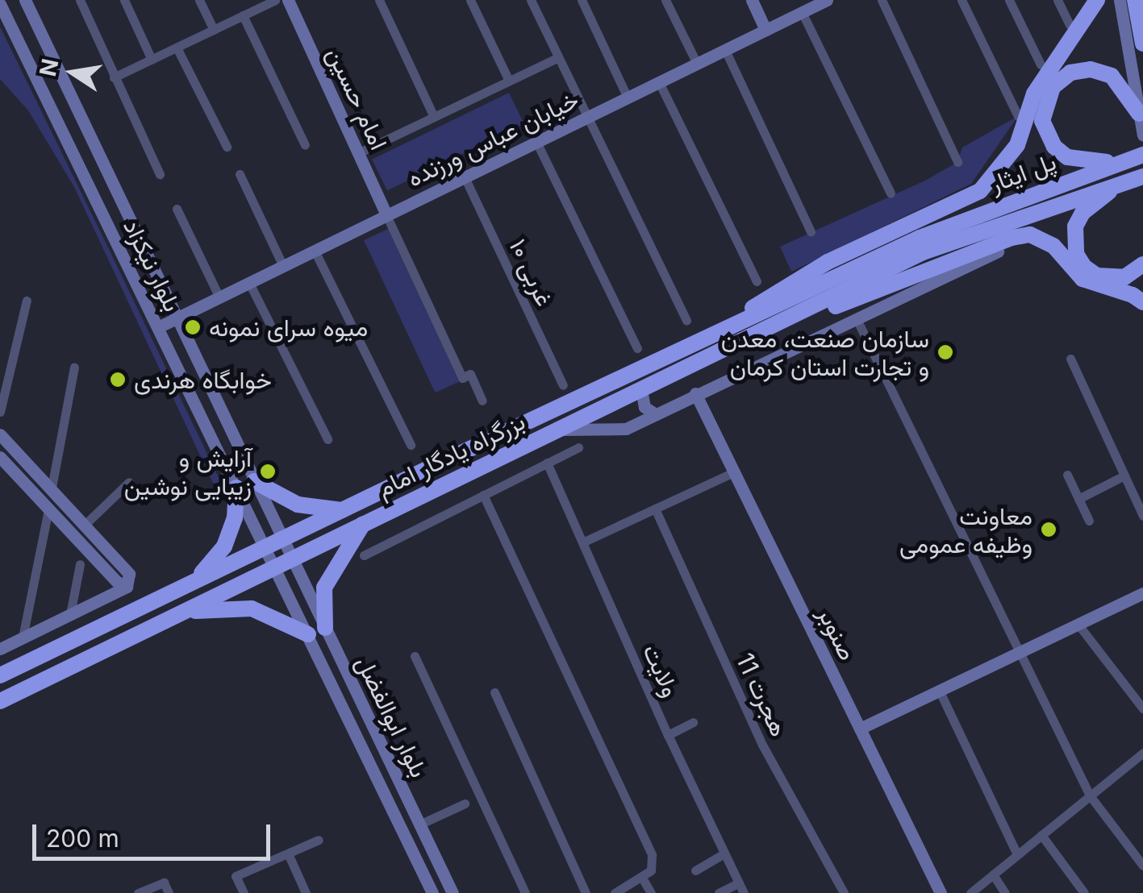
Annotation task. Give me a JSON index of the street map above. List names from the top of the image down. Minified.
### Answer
{"streets":{"highway":["پل ایثار","بزرگراه یادگار امام"],"street":["امام حسین","خیابان عباس ورزنده","بلوار نیکزاد","غربی ۱۰","صنوبر","ولایت","هجرت 11","بلوار ابوالفضل"]},"crossings":[["امام حسین","خیابان عباس ورزنده"],["خیابان عباس ورزنده","بلوار نیکزاد"],["خیابان عباس ورزنده","غربی ۱۰"],["پل ایثار","بزرگراه یادگار امام"],["بلوار نیکزاد","بزرگراه یادگار امام"],["بلوار نیکزاد","بلوار ابوالفضل"],["بزرگراه یادگار امام","بلوار ابوالفضل"]],"places":["میوه سرای نمونه","سازمان صنعت، معدن و تجارت استان کرمان","خوابگاه هرندی","آرایش و زیبایی نوشین","معاونت وظیفه عمومی"],"scale_bar":"200 m","north":"left"}
